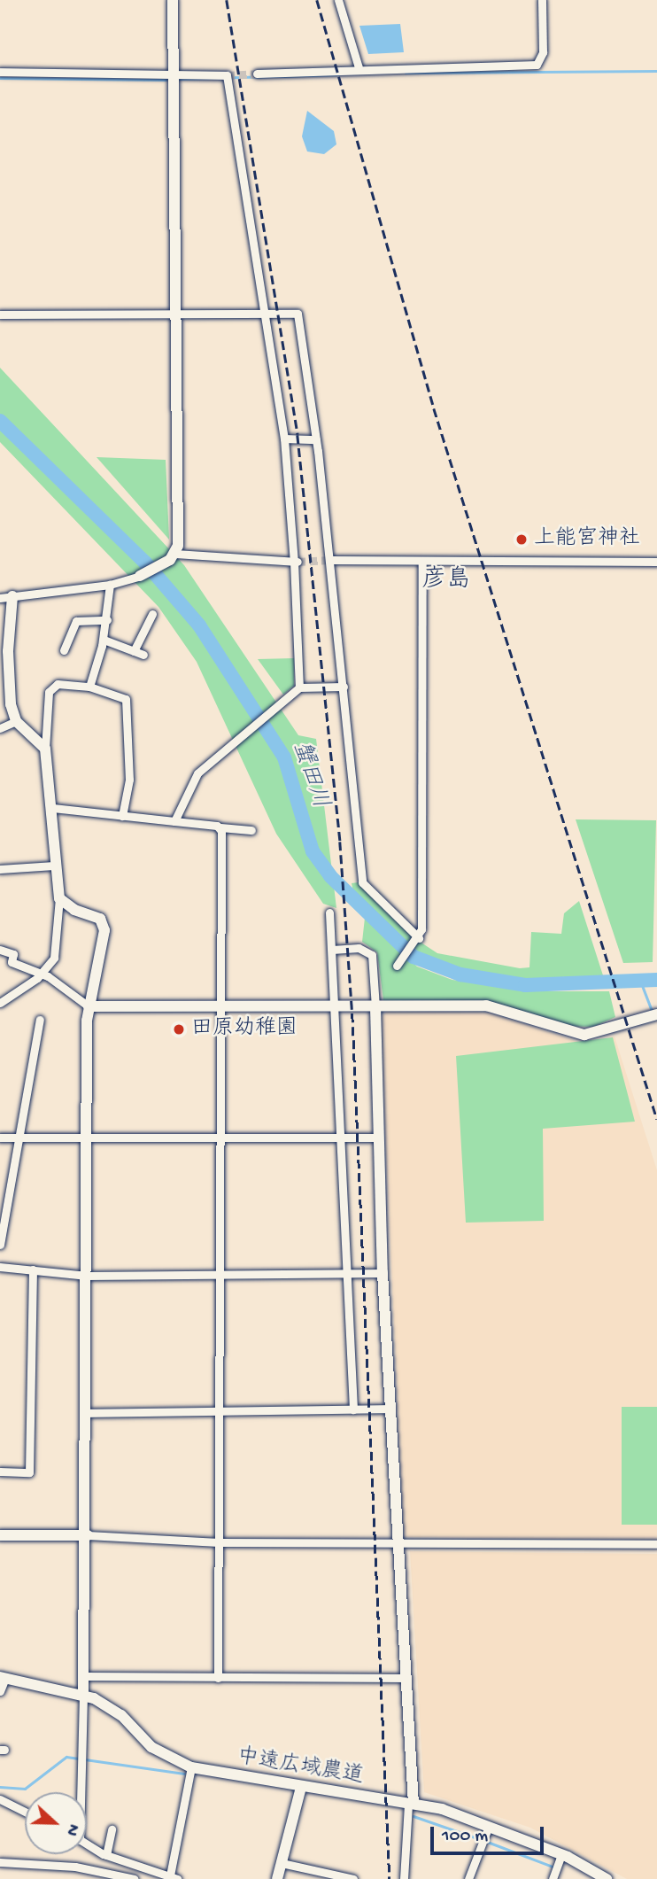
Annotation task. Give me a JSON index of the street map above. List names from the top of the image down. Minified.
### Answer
{"streets":{"street":["中遠広域農道"]},"districts":["彦島"],"water":["蟹田川"],"places":["上能宮神社","田原幼稚園"],"scale_bar":"100 m","north":"right"}
